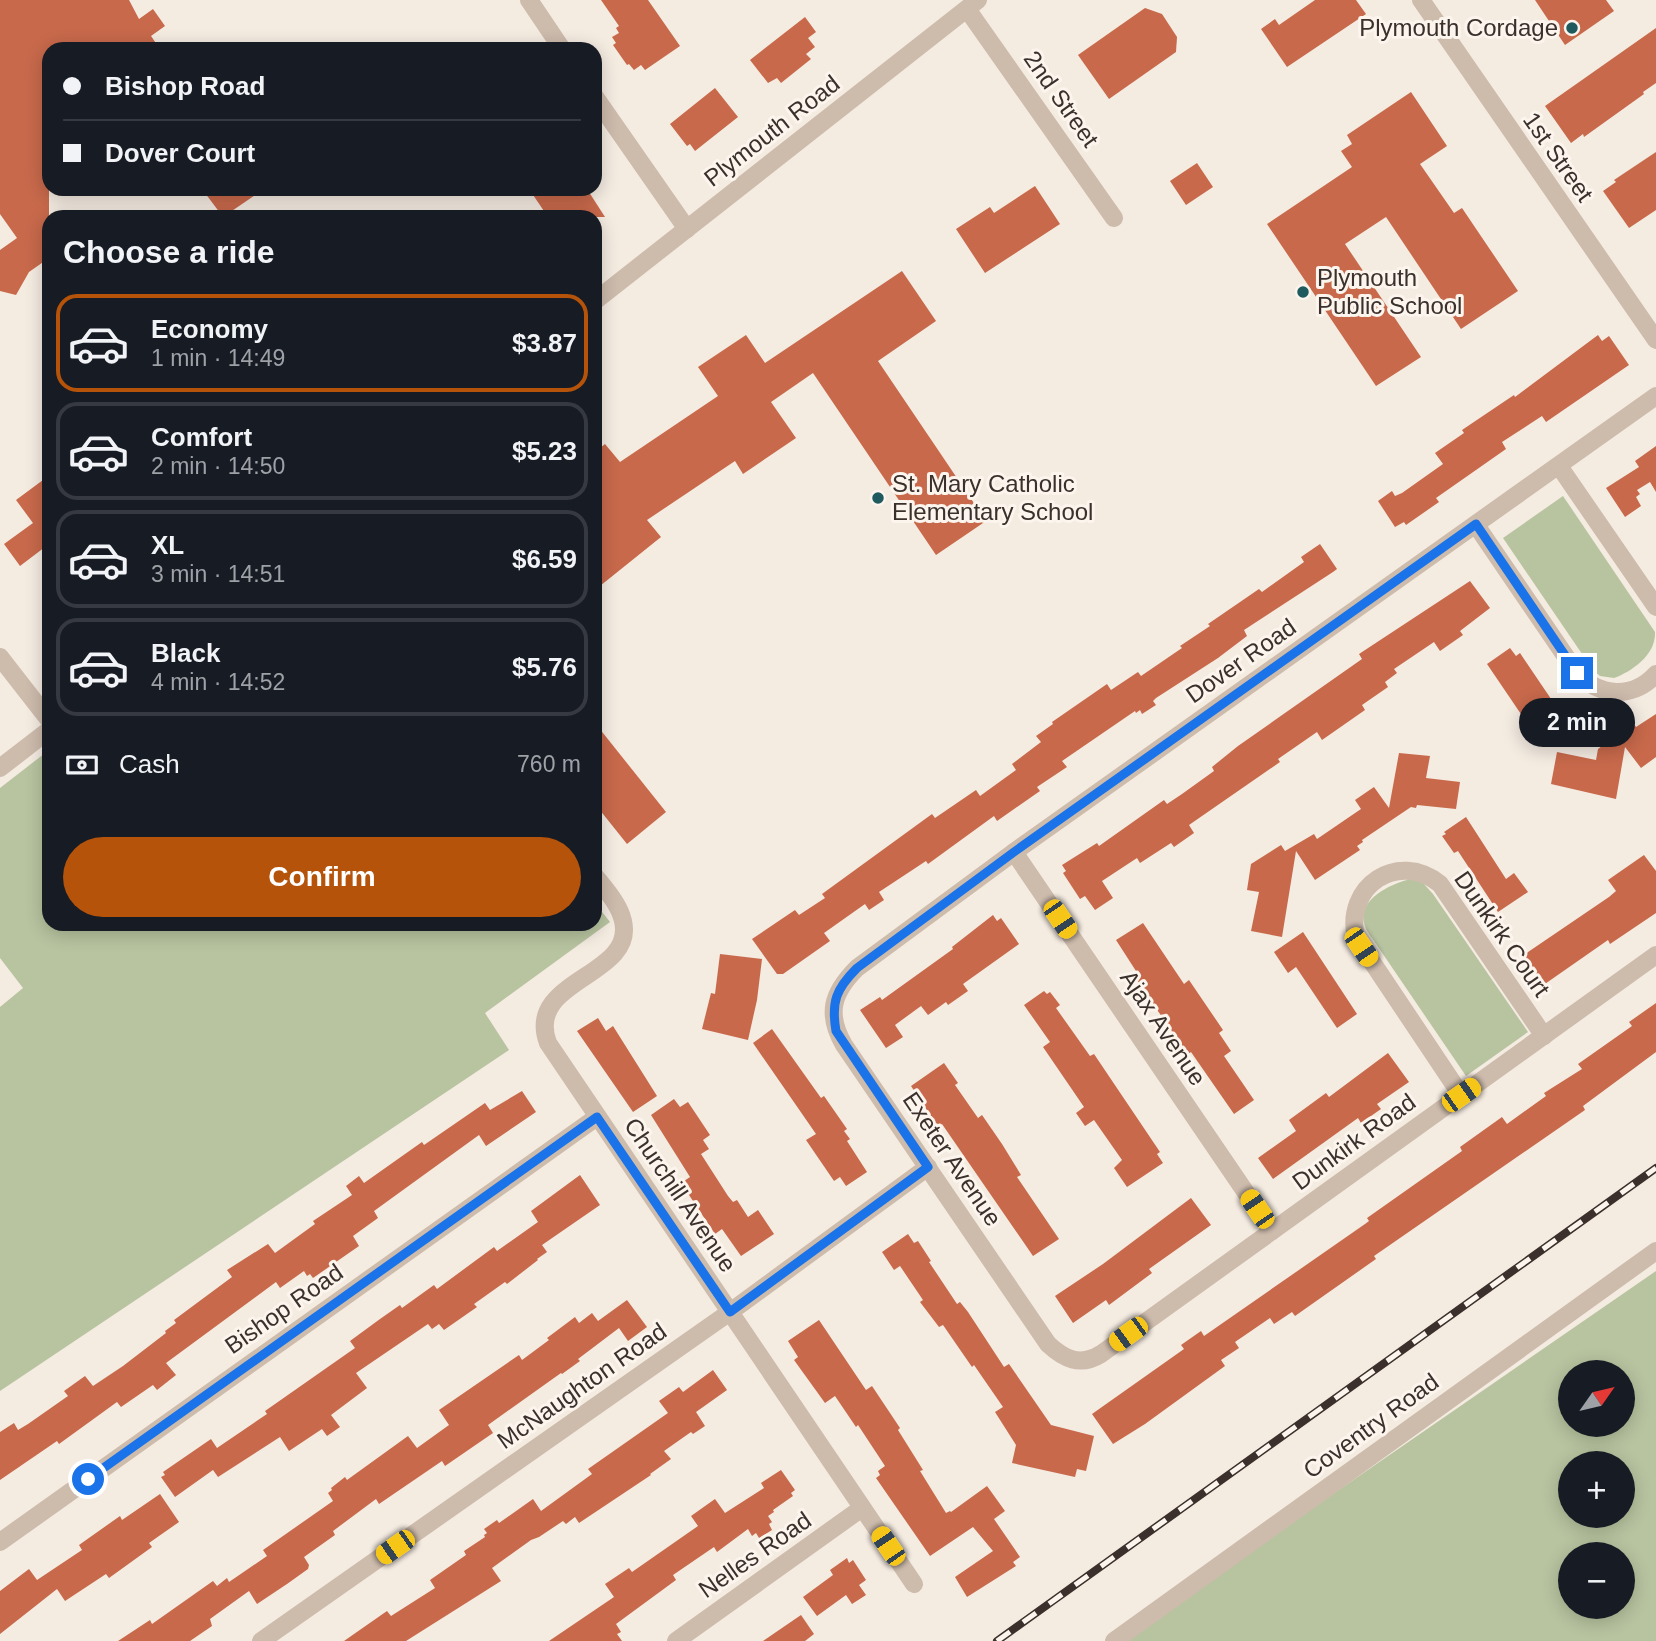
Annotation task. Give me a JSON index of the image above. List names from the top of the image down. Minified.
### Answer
{"streets":{"street":["2nd Street","Plymouth Road","1st Street","Dover Road","Dunkirk Court","Ajax Avenue","Dunkirk Road","Exeter Avenue","Churchill Avenue","Bishop Road","McNaughton Road","Coventry Road","Nelles Road"]},"crossings":[["2nd Street","Plymouth Road"],["Dover Road","Ajax Avenue"],["Dover Road","Exeter Avenue"],["Dunkirk Court","Dunkirk Road"],["Ajax Avenue","Dunkirk Road"],["Dunkirk Road","Exeter Avenue"],["Exeter Avenue","McNaughton Road"],["Churchill Avenue","Bishop Road"],["Churchill Avenue","McNaughton Road"],["Churchill Avenue","Nelles Road"]],"places":["Plymouth Cordage","Plymouth Public School","St. Mary Catholic Elementary School"],"north":"top right","page":{"banner":["Bishop Road","Dover Court"],"heading":"Choose a ride","list":[{"name":"Economy","note":"1 min · 14:49","value":"$3.87"},{"name":"Comfort","note":"2 min · 14:50","value":"$5.23"},{"name":"XL","note":"3 min · 14:51","value":"$6.59"},{"name":"Black","note":"4 min · 14:52","value":"$5.76"}],"bubble":"2 min","pay":["Cash","760 m"],"buttons":"Confirm","map_buttons":["+","−"]}}
